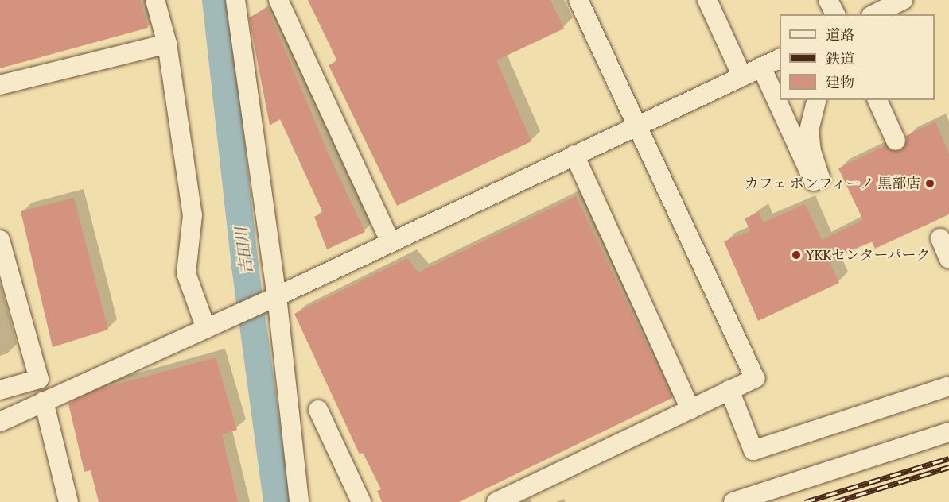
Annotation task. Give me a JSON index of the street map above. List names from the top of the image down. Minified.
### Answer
{"water":["吉田川"],"places":["カフェ ボンフィーノ 黒部店","YKKセンターパーク"],"legend":["道路","鉄道","建物"]}
